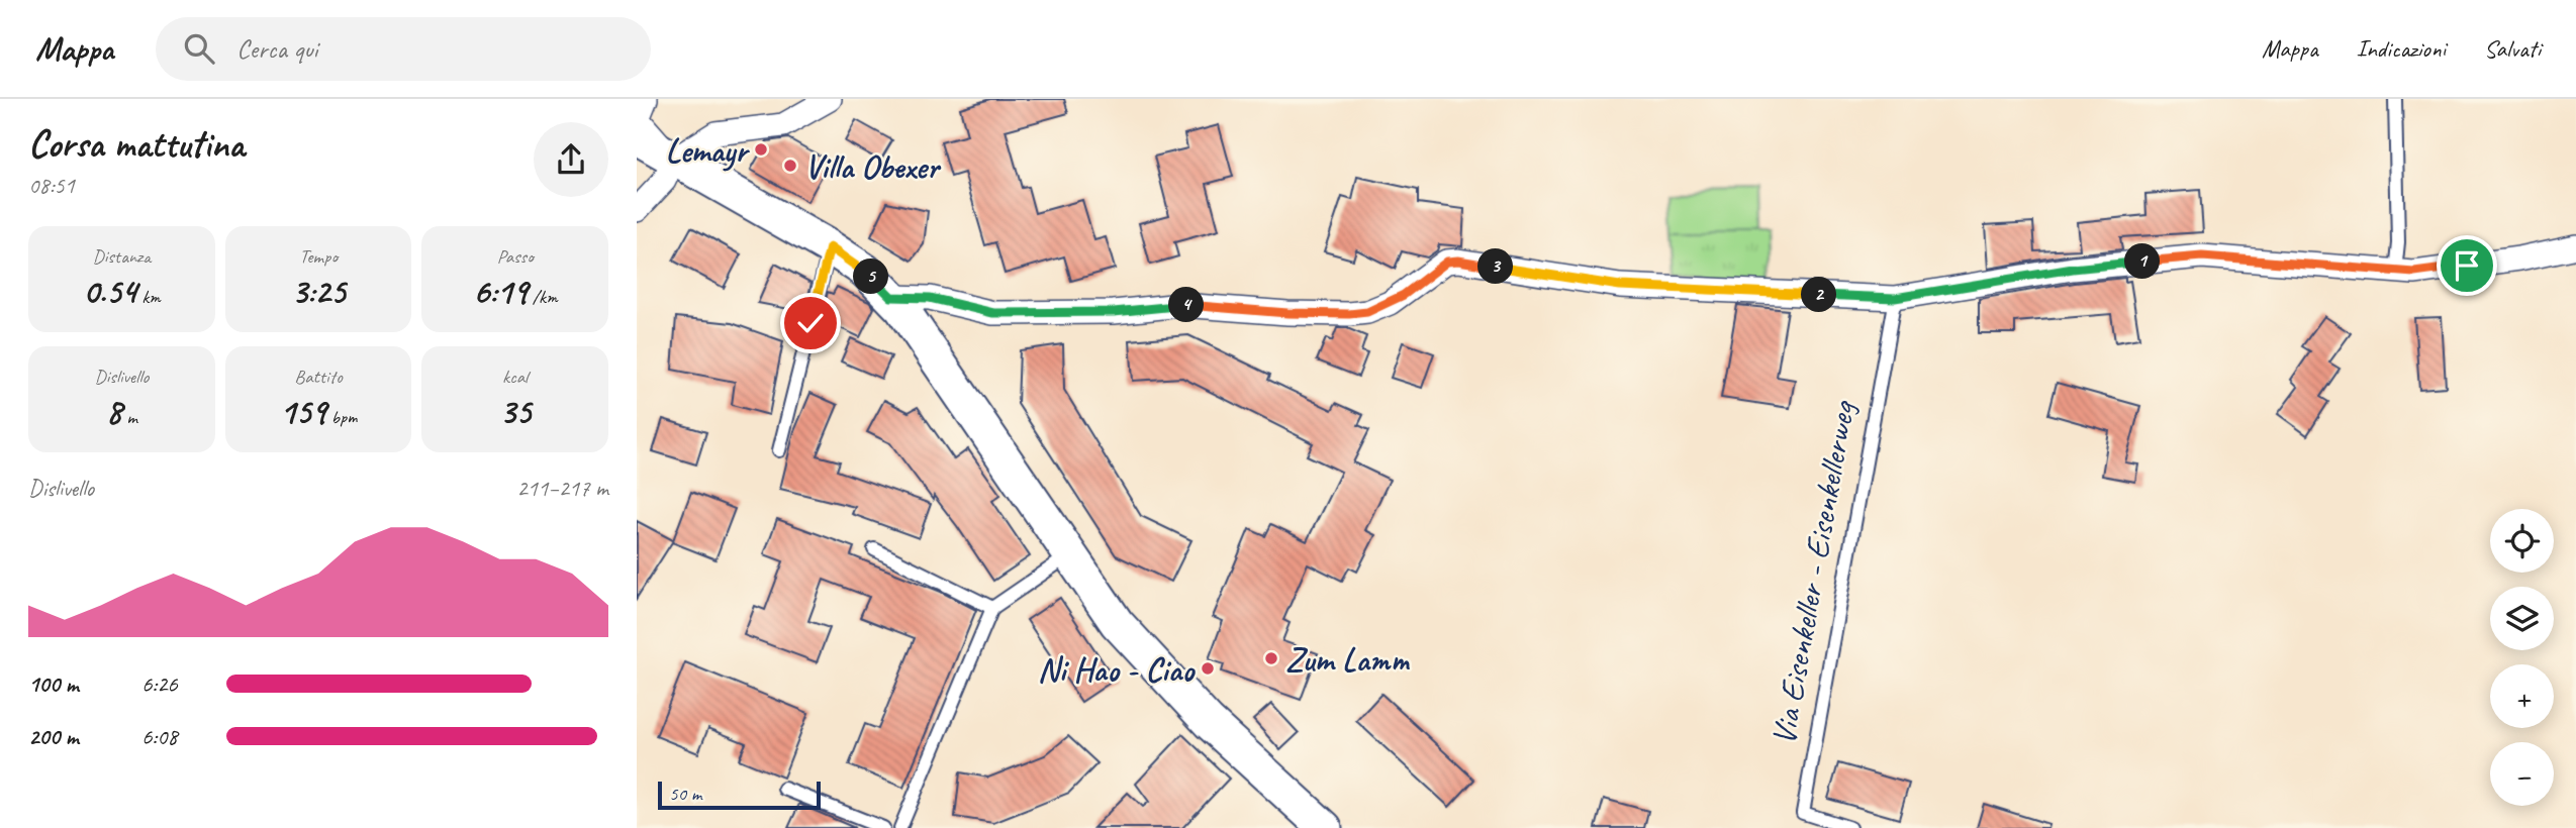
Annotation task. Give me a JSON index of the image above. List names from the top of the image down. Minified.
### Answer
{"streets":{"lane":["Via Eisenkeller - Eisenkellerweg"]},"places":["Lemayr","Villa Obexer","Zum Lamm","Ni Hao - Ciao"],"scale_bar":"50 m","page":{"header":"Mappa","search":"Cerca qui","nav":["Mappa","Indicazioni","Salvati"],"heading":["Corsa mattutina","08:51"],"stats":[["Distanza","0.54 km"],["Tempo","3:25"],["Passo","6:19 /km"],["Dislivello","8 m"],["Battito","159 bpm"],["kcal","35"]],"pins":["1","3","5","2","4"],"chart":["Dislivello","211–217 m"],"map_buttons":["+","−"],"list":[{"name":"100 m","note":"6:26"},{"name":"200 m","note":"6:08"}],"scale":"50 m"}}
